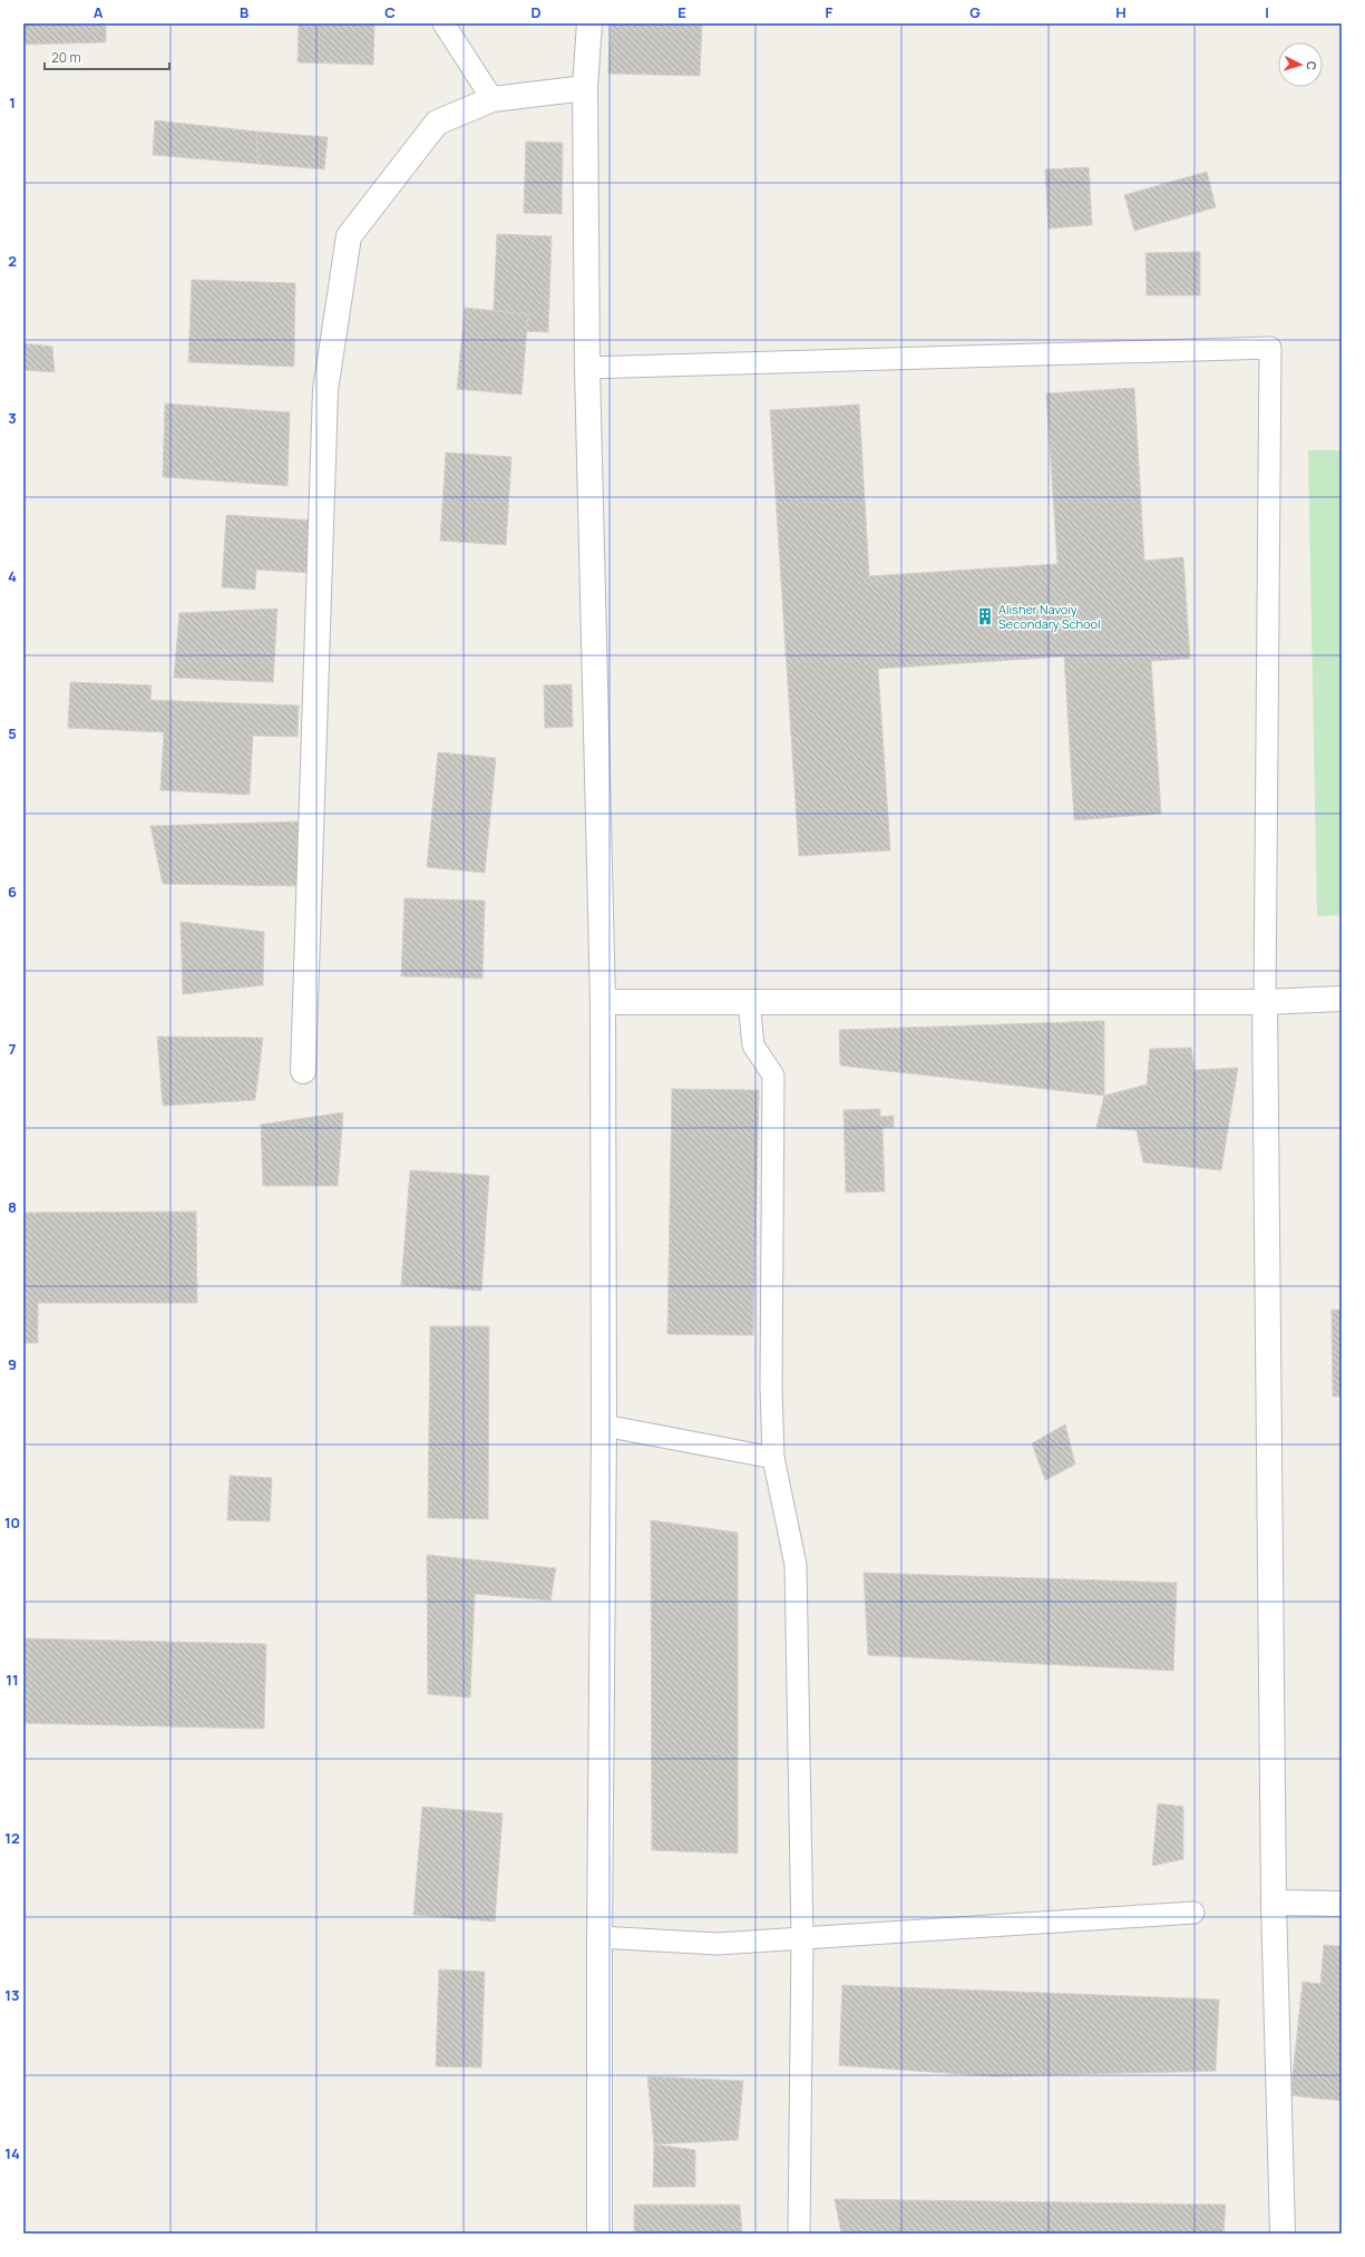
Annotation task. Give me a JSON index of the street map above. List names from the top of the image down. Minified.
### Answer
{"places":{"building":["Alisher Navoiy Secondary School"]},"scale_bar":"20 m","north":"right","grid":{"columns":["A","B","C","D","E","F","G","H","I"],"rows":["1","2","3","4","5","6","7","8","9","10","11","12","13","14"]}}
